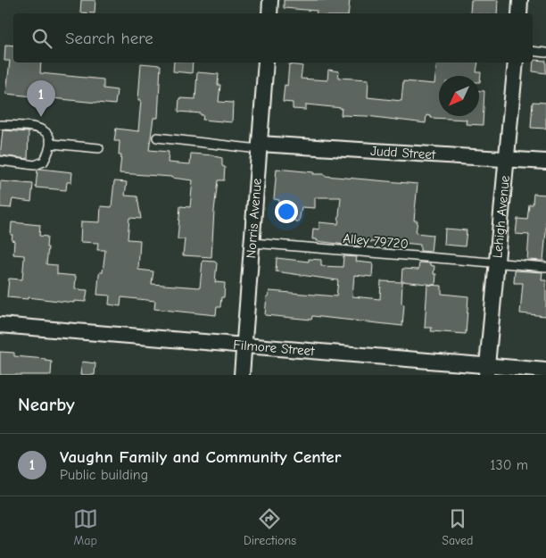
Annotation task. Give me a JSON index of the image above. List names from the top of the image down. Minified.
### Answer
{"streets":{"street":["Judd Street","Norris Avenue","Lehigh Avenue","Filmore Street"],"lane":["Alley 79720"]},"crossings":[["Judd Street","Norris Avenue"],["Judd Street","Lehigh Avenue"],["Norris Avenue","Alley 79720"],["Norris Avenue","Filmore Street"],["Lehigh Avenue","Alley 79720"],["Lehigh Avenue","Filmore Street"]],"north":"bottom left","page":{"search":"Search here","pins":"1","heading":"Nearby","list":[{"mark":"1","name":"Vaughn Family and Community Center","note":"Public building","value":"130 m"}],"nav":["Map","Directions","Saved"]}}
